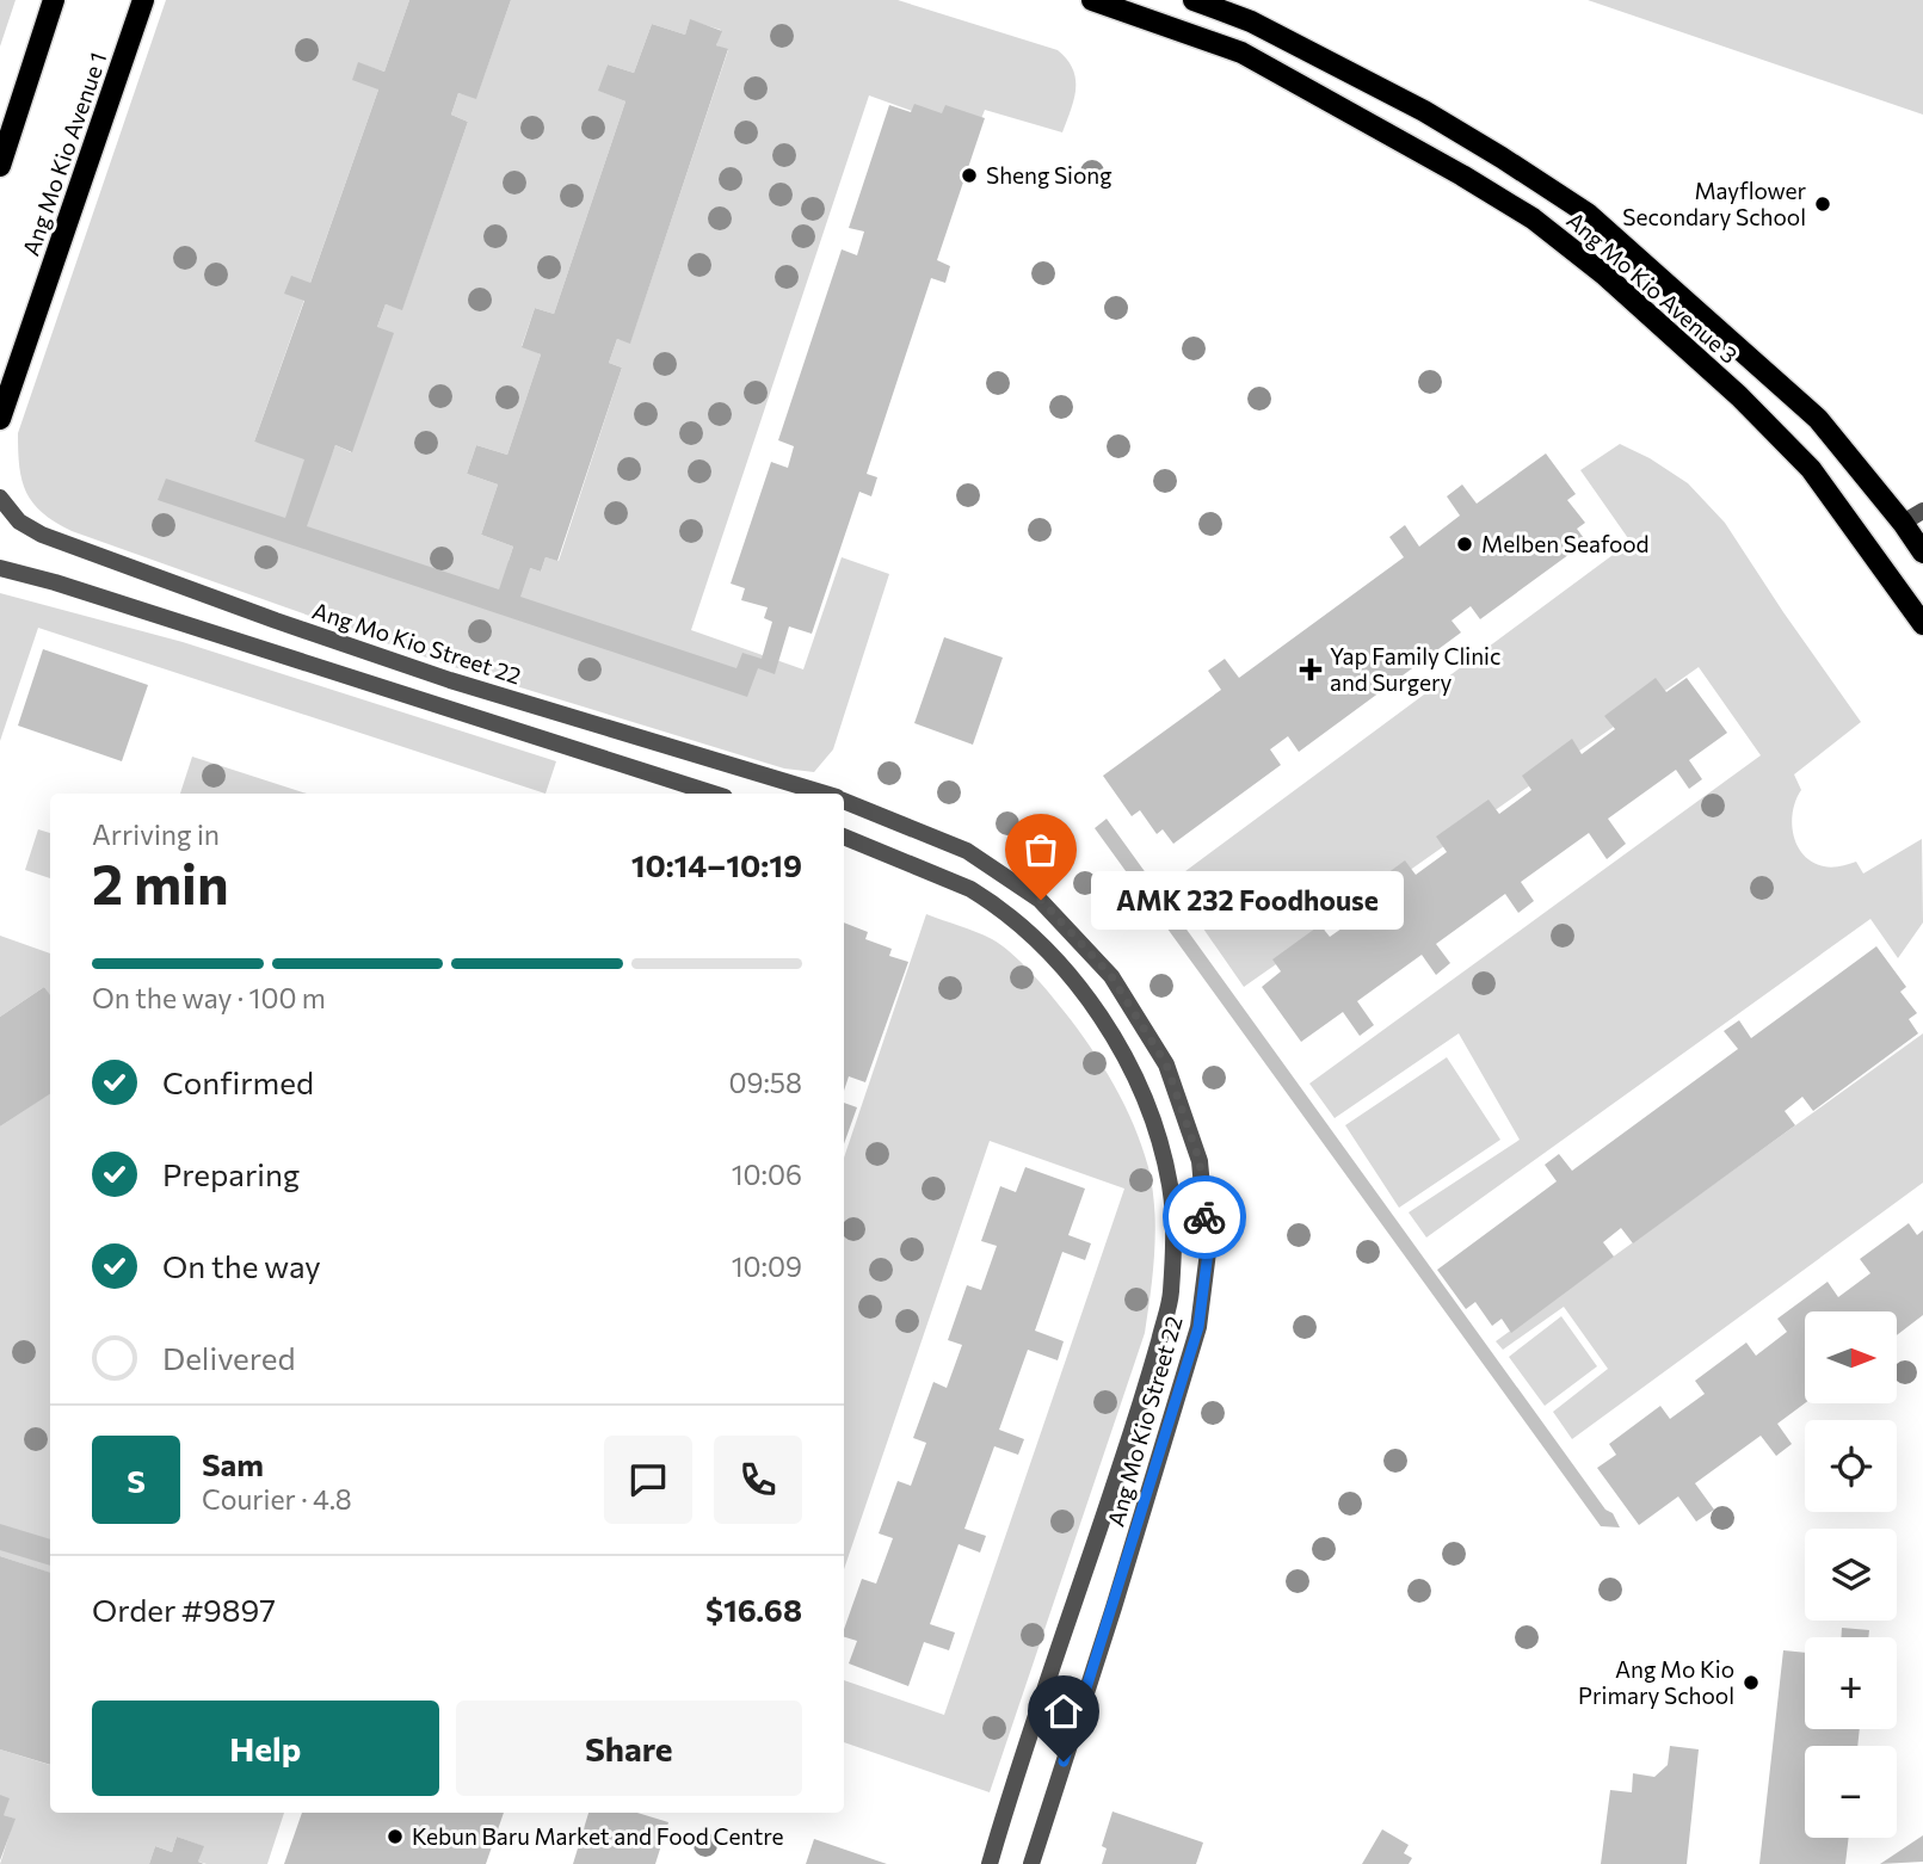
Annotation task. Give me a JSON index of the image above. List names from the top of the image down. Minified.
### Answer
{"streets":{"main road":["Ang Mo Kio Avenue 1","Ang Mo Kio Avenue 3"],"street":["Ang Mo Kio Street 22"]},"places":{"other":["Sheng Siong","Mayflower Secondary School","Melben Seafood","AMK 232 Foodhouse","Ang Mo Kio Primary School","Kebun Baru Market and Food Centre"],"health":["Yap Family Clinic and Surgery"]},"north":"right","page":{"heading":["2 min","Arriving in","10:14–10:19"],"panel":["Sam","Courier · 4.8","Order #9897","$16.68"],"bubble":"AMK 232 Foodhouse","bar":"On the way · 100 m","list":[["Confirmed","09:58"],["Preparing","10:06"],["On the way","10:09"],"Delivered"],"map_buttons":["+","−"],"round":"S","buttons":["Help","Share"]}}
